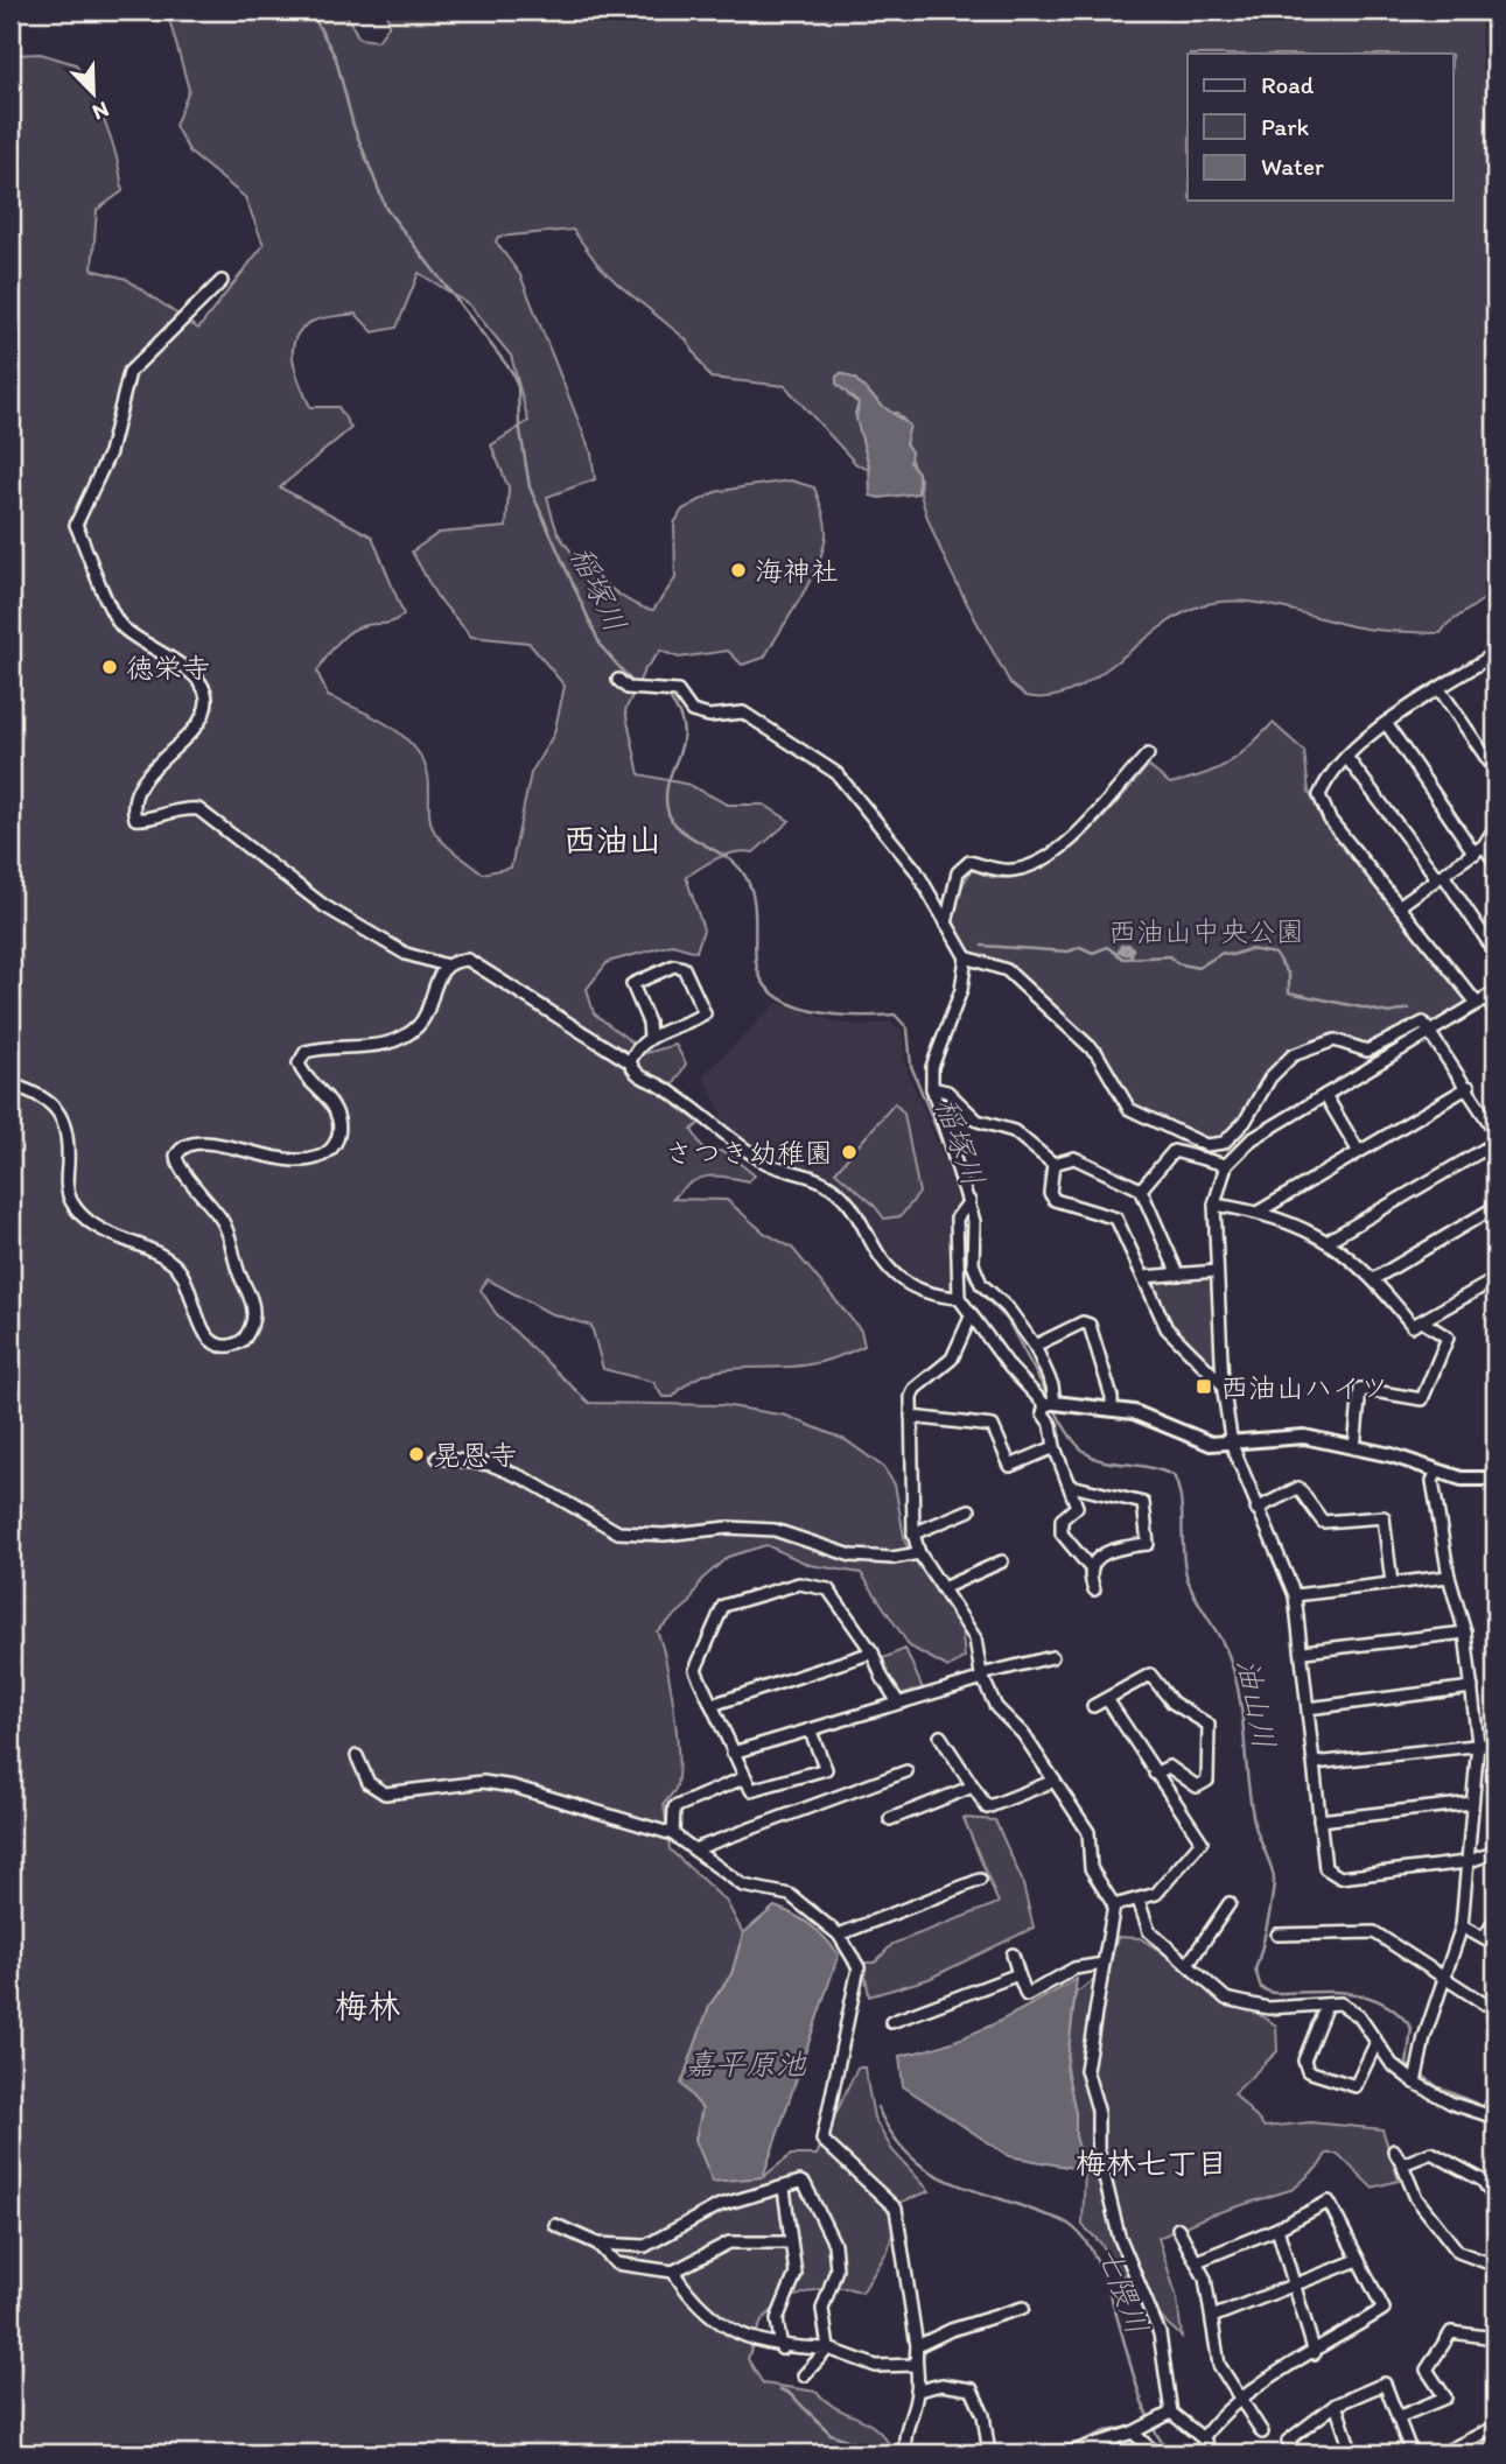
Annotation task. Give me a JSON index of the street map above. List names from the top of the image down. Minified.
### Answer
{"districts":["西油山","梅林","梅林七丁目"],"water":["稲塚川","油山川","嘉平原池","七隈川"],"parks":["西油山中央公園"],"places":{"other":["海神社","徳栄寺","さつき幼稚園","晃恩寺"],"transit":["西油山ハイツ"]},"legend":["Road","Park","Water"],"north":"bottom right"}
